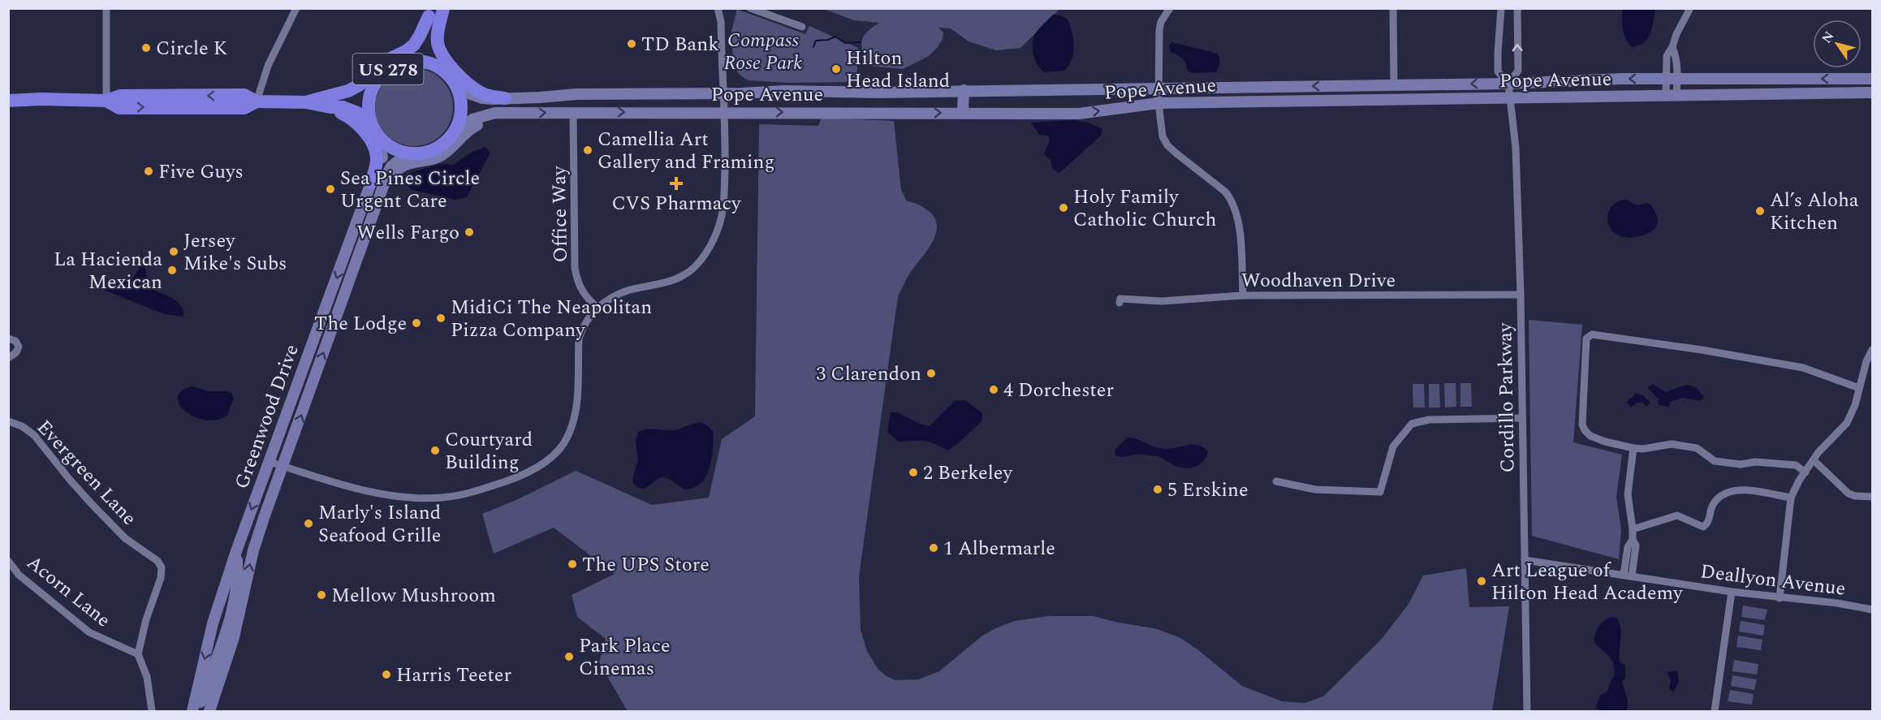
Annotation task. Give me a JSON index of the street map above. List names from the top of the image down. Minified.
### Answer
{"streets":{"highway":["US 278"],"main road":["Pope Avenue","Greenwood Drive"],"street":["Office Way","Woodhaven Drive","Cordillo Parkway","Evergreen Lane","Deallyon Avenue","Acorn Lane"]},"crossings":[["US 278","Pope Avenue"],["US 278","Greenwood Drive"],["Pope Avenue","Office Way"],["Pope Avenue","Cordillo Parkway"],["Pope Avenue","Greenwood Drive"],["Woodhaven Drive","Cordillo Parkway"],["Cordillo Parkway","Deallyon Avenue"],["Evergreen Lane","Acorn Lane"]],"parks":["Compass Rose Park"],"places":{"other":["TD Bank","Circle K","Hilton Head Island","Camellia Art Gallery and Framing","Five Guys","Sea Pines Circle Urgent Care","Holy Family Catholic Church","Al’s Aloha Kitchen","Wells Fargo","Jersey Mike's Subs","La Hacienda Mexican","MidiCi The Neapolitan Pizza Company","The Lodge","3 Clarendon","4 Dorchester","Courtyard Building","2 Berkeley","5 Erskine","Marly's Island Seafood Grille","1 Albermarle","The UPS Store","Art League of Hilton Head Academy","Mellow Mushroom","Park Place Cinemas","Harris Teeter"],"health":["CVS Pharmacy"]},"north":"top left"}
